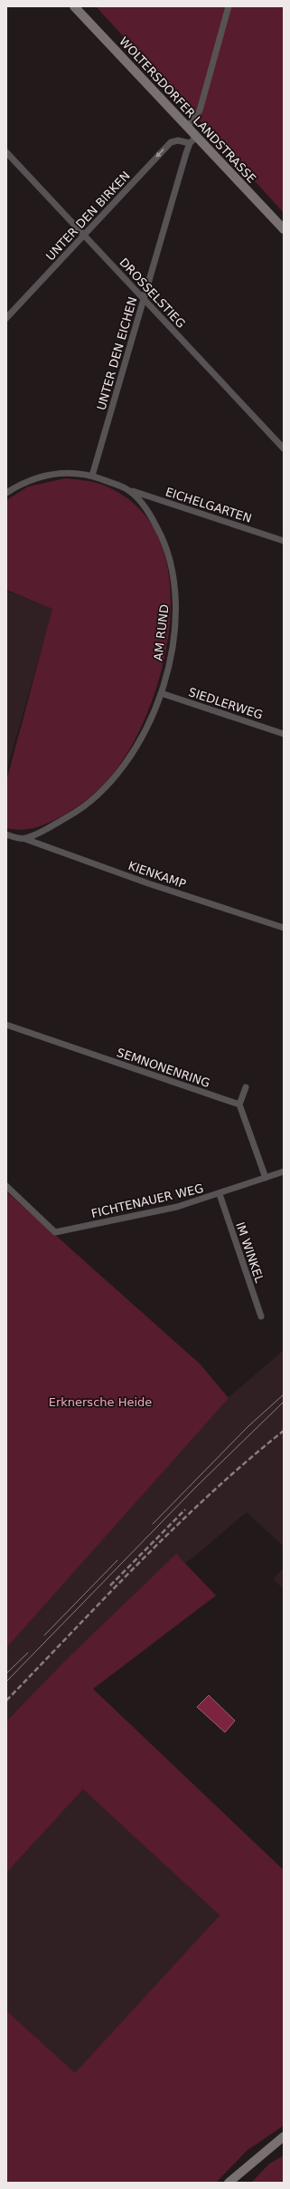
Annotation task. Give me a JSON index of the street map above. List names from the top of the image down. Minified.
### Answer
{"streets":{"main road":["WOLTERSDORFER LANDSTRASSE"],"street":["UNTER DEN BIRKEN","DROSSELSTIEG","UNTER DEN EICHEN","EICHELGARTEN","AM RUND","SIEDLERWEG","KIENKAMP","SEMNONENRING","FICHTENAUER WEG","IM WINKEL"]},"crossings":[["WOLTERSDORFER LANDSTRASSE","UNTER DEN EICHEN"],["UNTER DEN BIRKEN","DROSSELSTIEG"],["UNTER DEN BIRKEN","UNTER DEN EICHEN"],["DROSSELSTIEG","UNTER DEN EICHEN"],["UNTER DEN EICHEN","AM RUND"],["EICHELGARTEN","AM RUND"],["AM RUND","SIEDLERWEG"],["AM RUND","KIENKAMP"],["FICHTENAUER WEG","IM WINKEL"]],"one_way":["UNTER DEN BIRKEN"],"parks":["Erknersche Heide"]}
